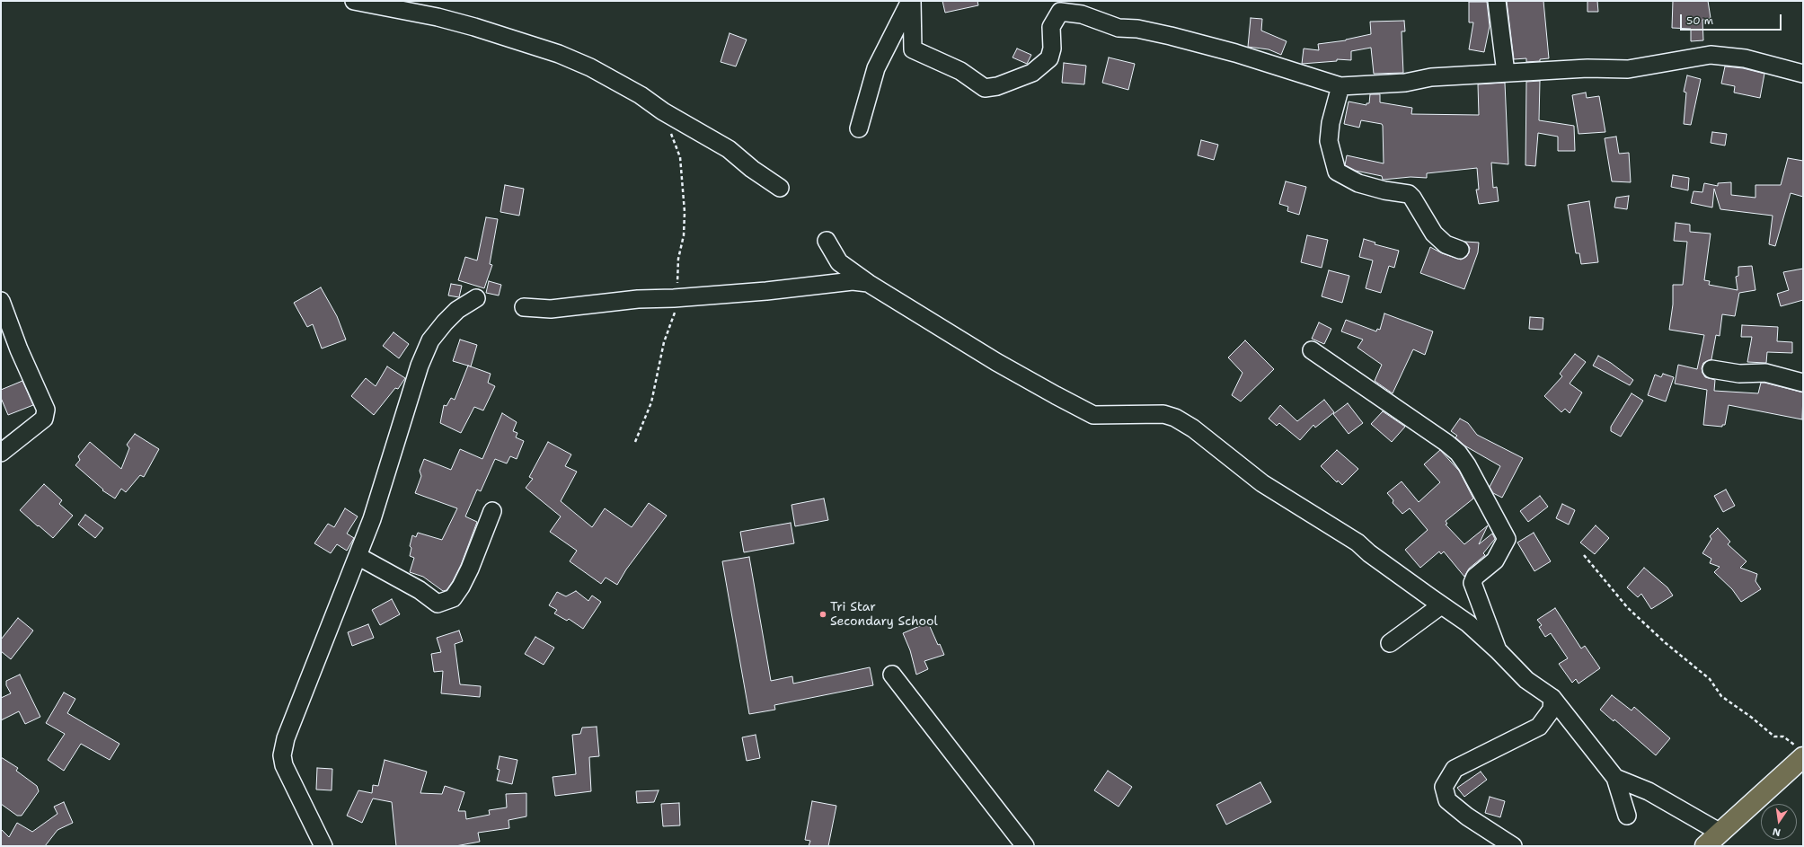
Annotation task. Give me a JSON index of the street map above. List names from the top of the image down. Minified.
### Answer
{"places":["Tri Star Secondary School"],"scale_bar":"50 m","north":"bottom"}
